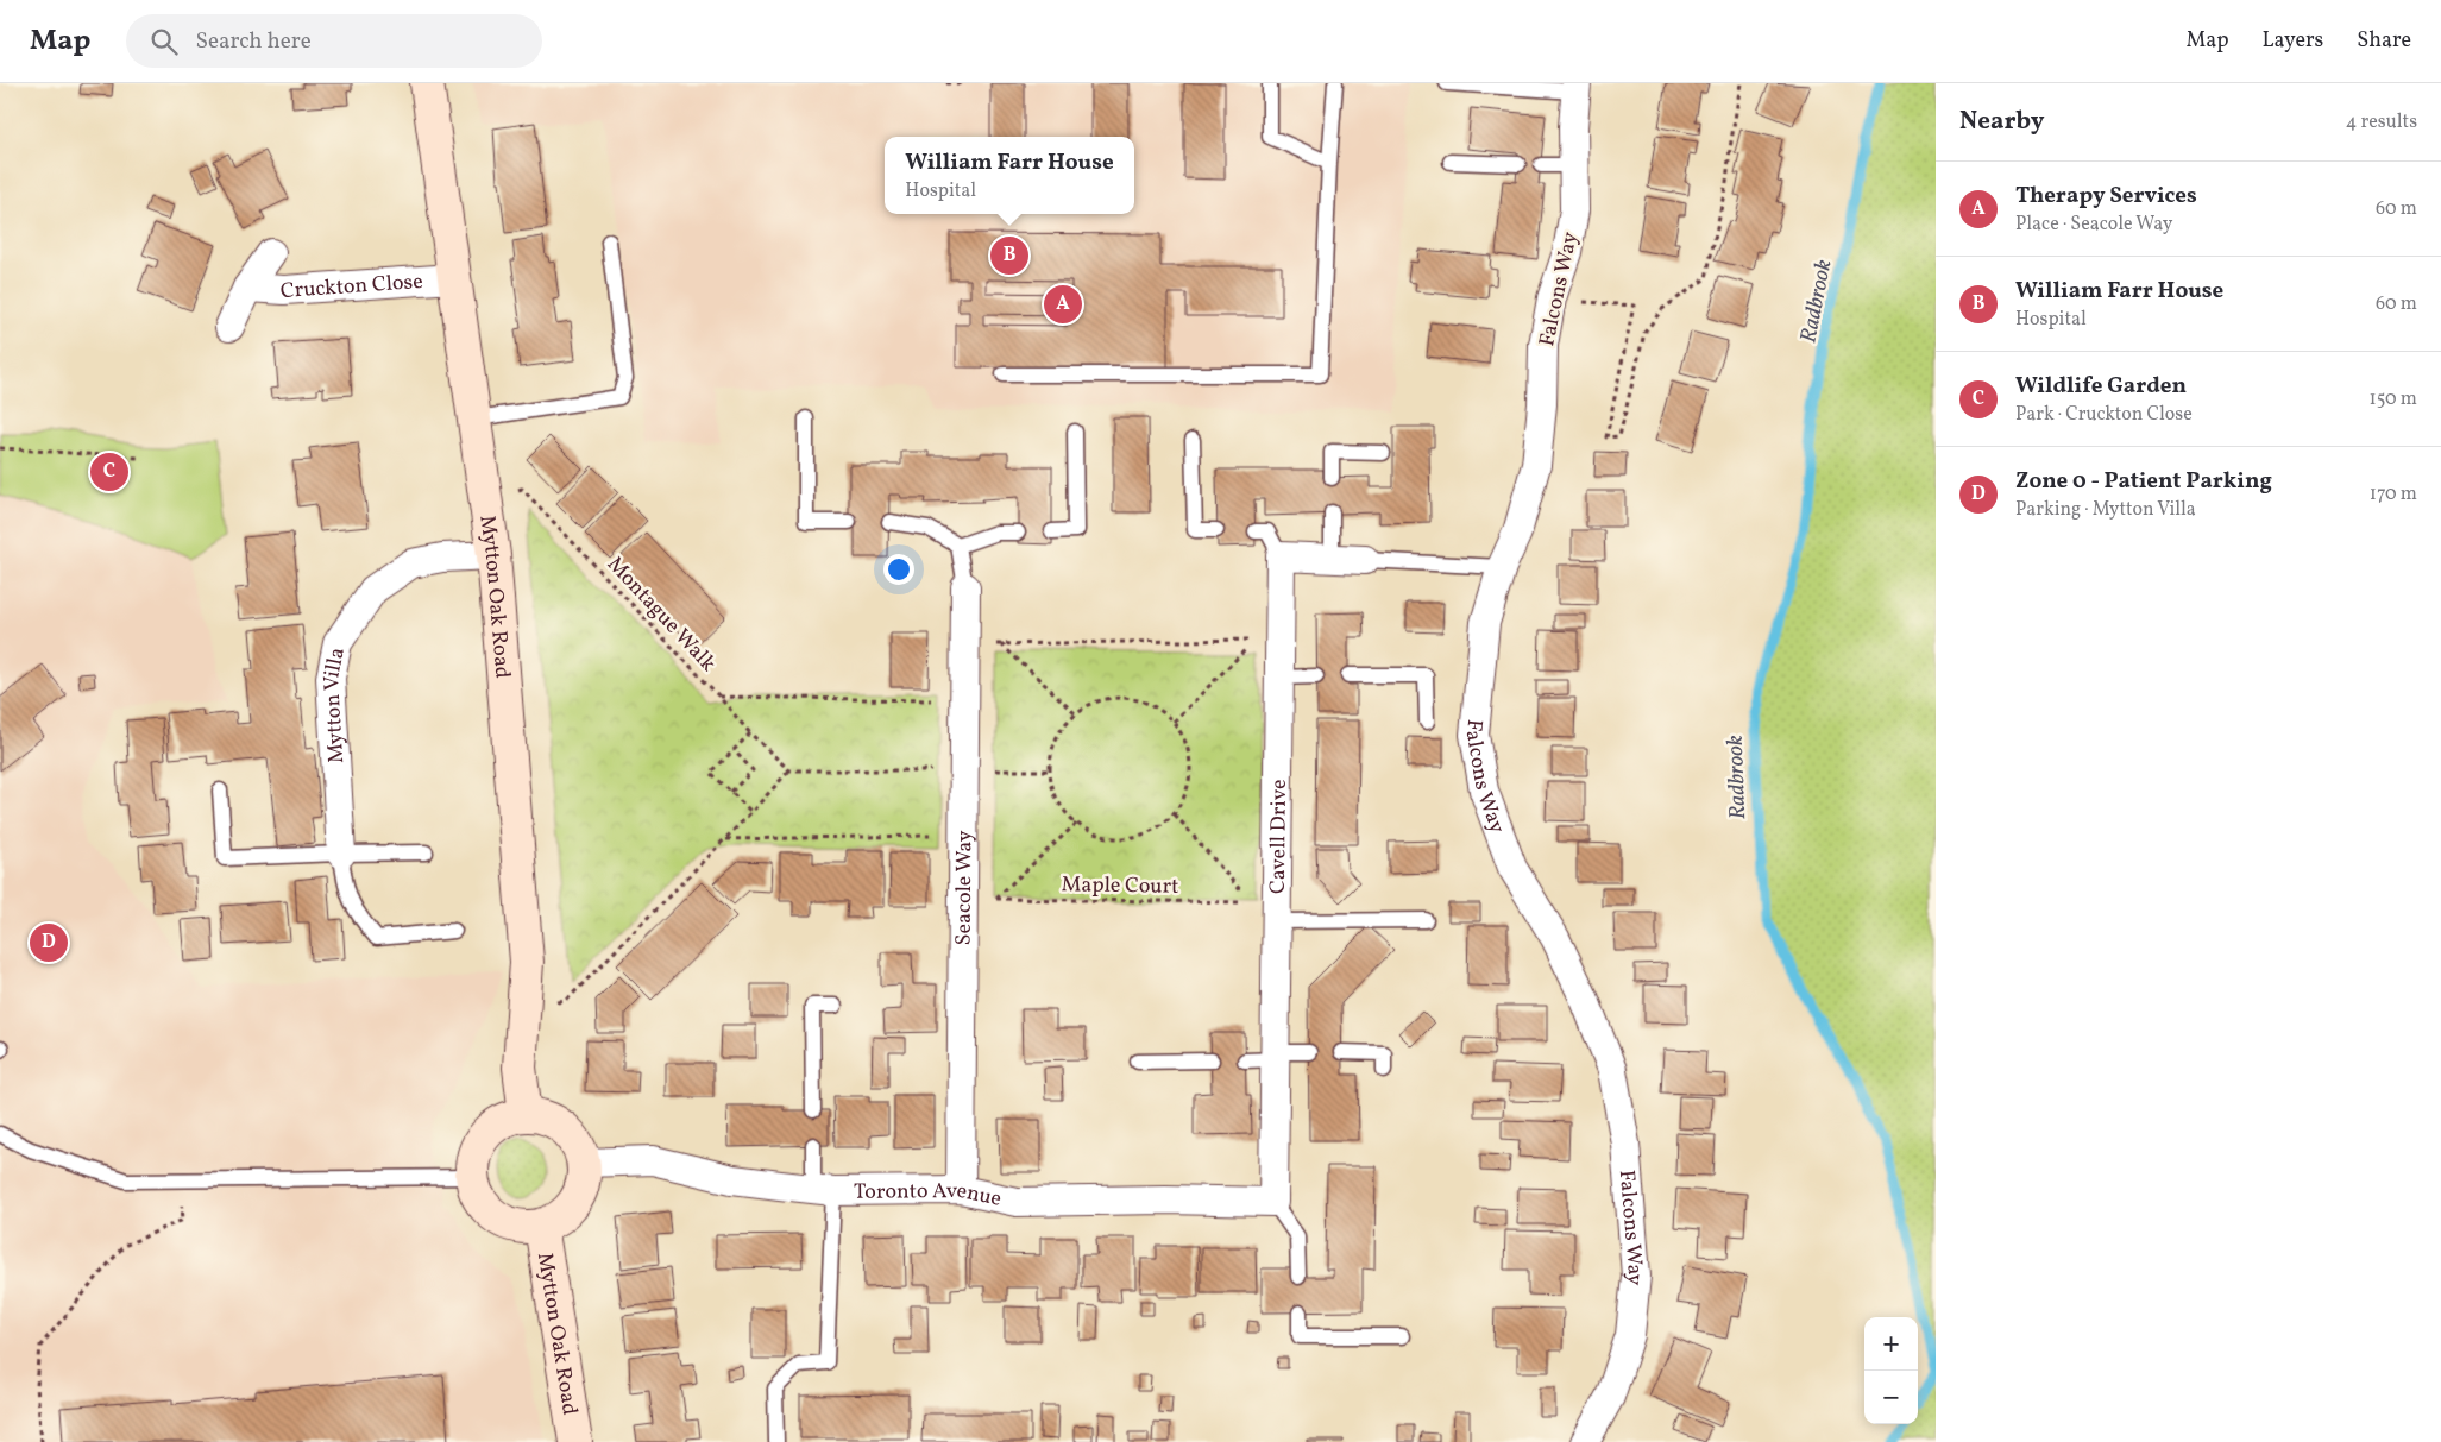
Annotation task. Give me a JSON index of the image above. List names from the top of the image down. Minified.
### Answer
{"streets":{"main road":["Mytton Oak Road"],"street":["Cruckton Close","Falcons Way","Mytton Villa","Cavell Drive","Seacole Way","Toronto Avenue"],"path":["Montague Walk","Maple Court"]},"crossings":[["Cruckton Close","Mytton Oak Road"],["Mytton Oak Road","Mytton Villa"],["Mytton Oak Road","Toronto Avenue"],["Cavell Drive","Toronto Avenue"],["Maple Court","Seacole Way"],["Seacole Way","Toronto Avenue"]],"water":["Radbrook"],"page":{"header":"Map","search":"Search here","nav":["Map","Layers","Share"],"heading":["Nearby","4 results"],"popup":["William Farr House","Hospital"],"list":[{"mark":"A","name":"Therapy Services","note":"Place · Seacole Way","value":"60 m"},{"mark":"B","name":"William Farr House","note":"Hospital","value":"60 m"},{"mark":"C","name":"Wildlife Garden","note":"Park · Cruckton Close","value":"150 m"},{"mark":"D","name":"Zone 0 - Patient Parking","note":"Parking · Mytton Villa","value":"170 m"}],"pins":["B","A","C","D"],"map_buttons":["+","−"]}}
